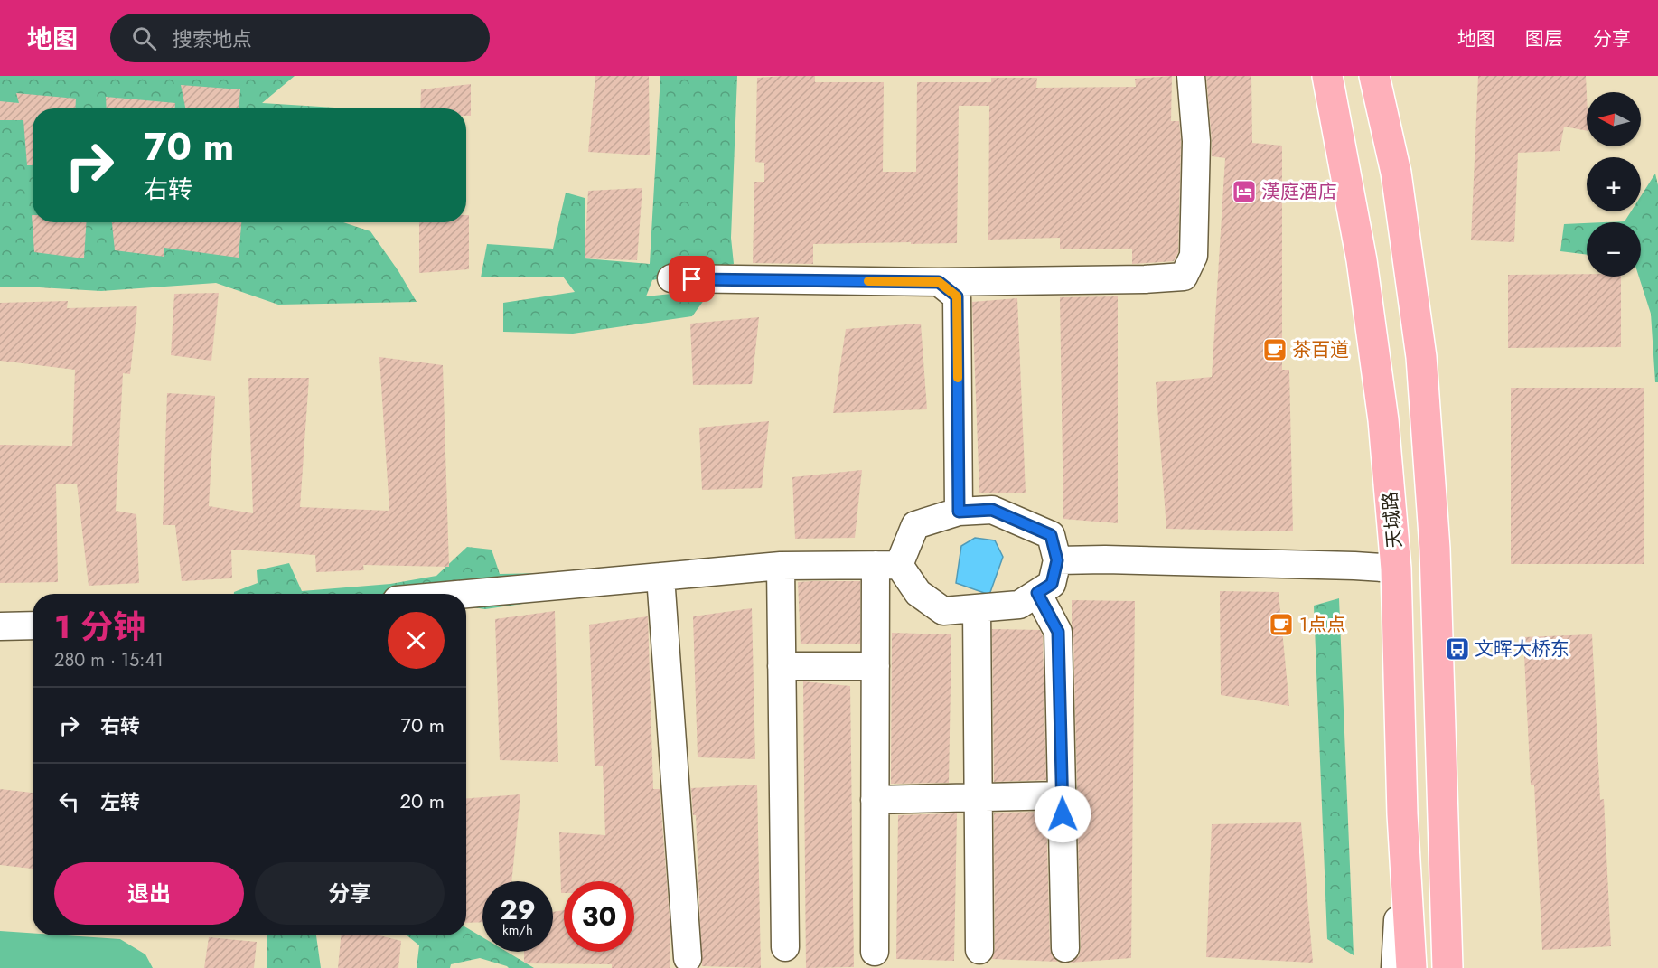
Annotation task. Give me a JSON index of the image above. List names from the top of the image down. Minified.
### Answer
{"streets":{"main road":["天城路"]},"places":{"hotel":["漢庭酒店"],"cafe":["茶百道","1点点"],"bus stop":["文晖大桥东"]},"north":"left","page":{"header":"地图","search":"搜索地点","nav":["地图","图层","分享"],"map_buttons":["+","−"],"turn":["70 m","右转"],"heading":["1 分钟","280 m · 15:41"],"list":[{"name":"右转","value":"70 m"},{"name":"左转","value":"20 m"}],"buttons":["退出","分享"],"speed":"29 km/h","limit":"30"}}
